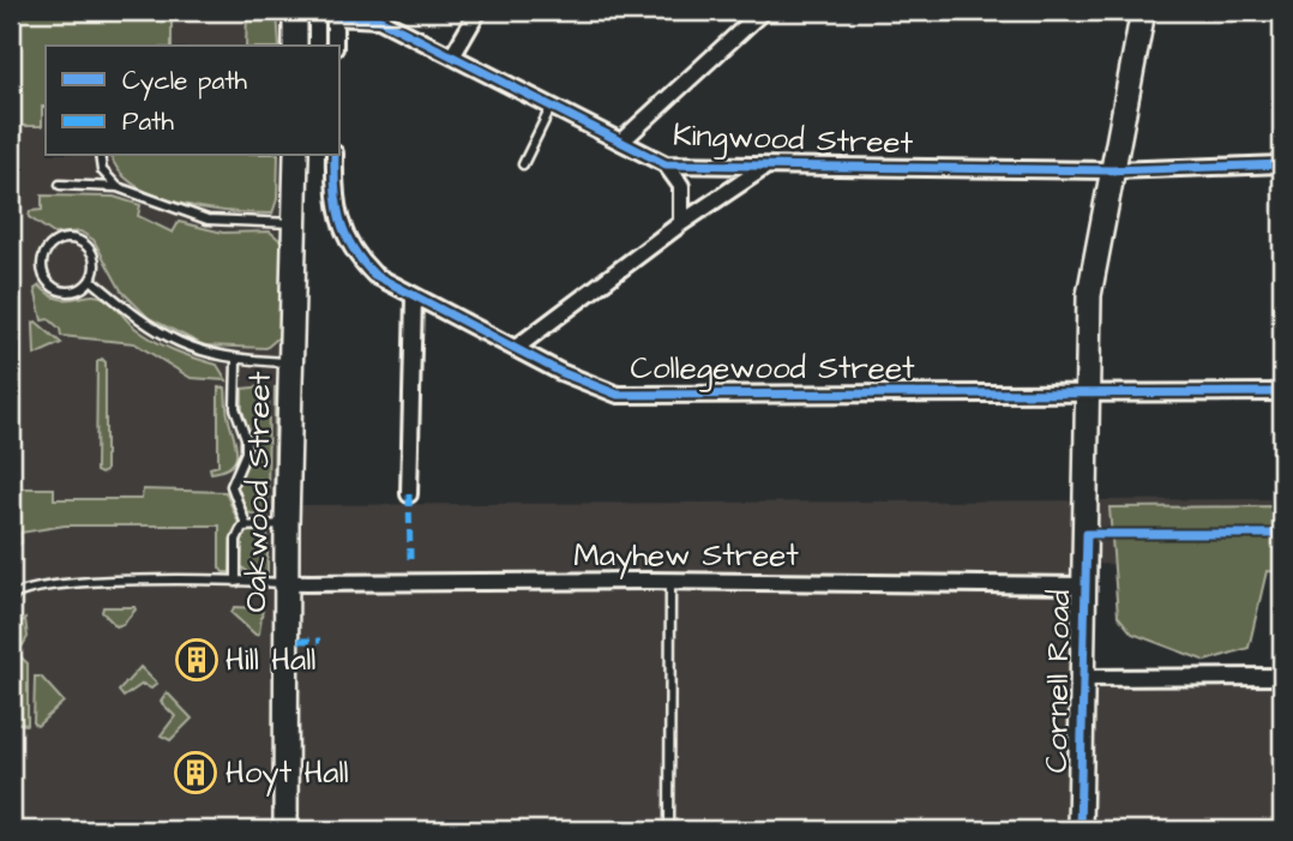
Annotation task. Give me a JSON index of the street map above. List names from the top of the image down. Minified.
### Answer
{"streets":{"street":["Kingwood Street","Collegewood Street","Oakwood Street","Mayhew Street","Cornell Road"]},"crossings":[["Kingwood Street","Cornell Road"],["Collegewood Street","Cornell Road"],["Oakwood Street","Mayhew Street"],["Mayhew Street","Cornell Road"]],"places":{"building":["Hill Hall","Hoyt Hall"]},"legend":["Cycle path","Path"]}
